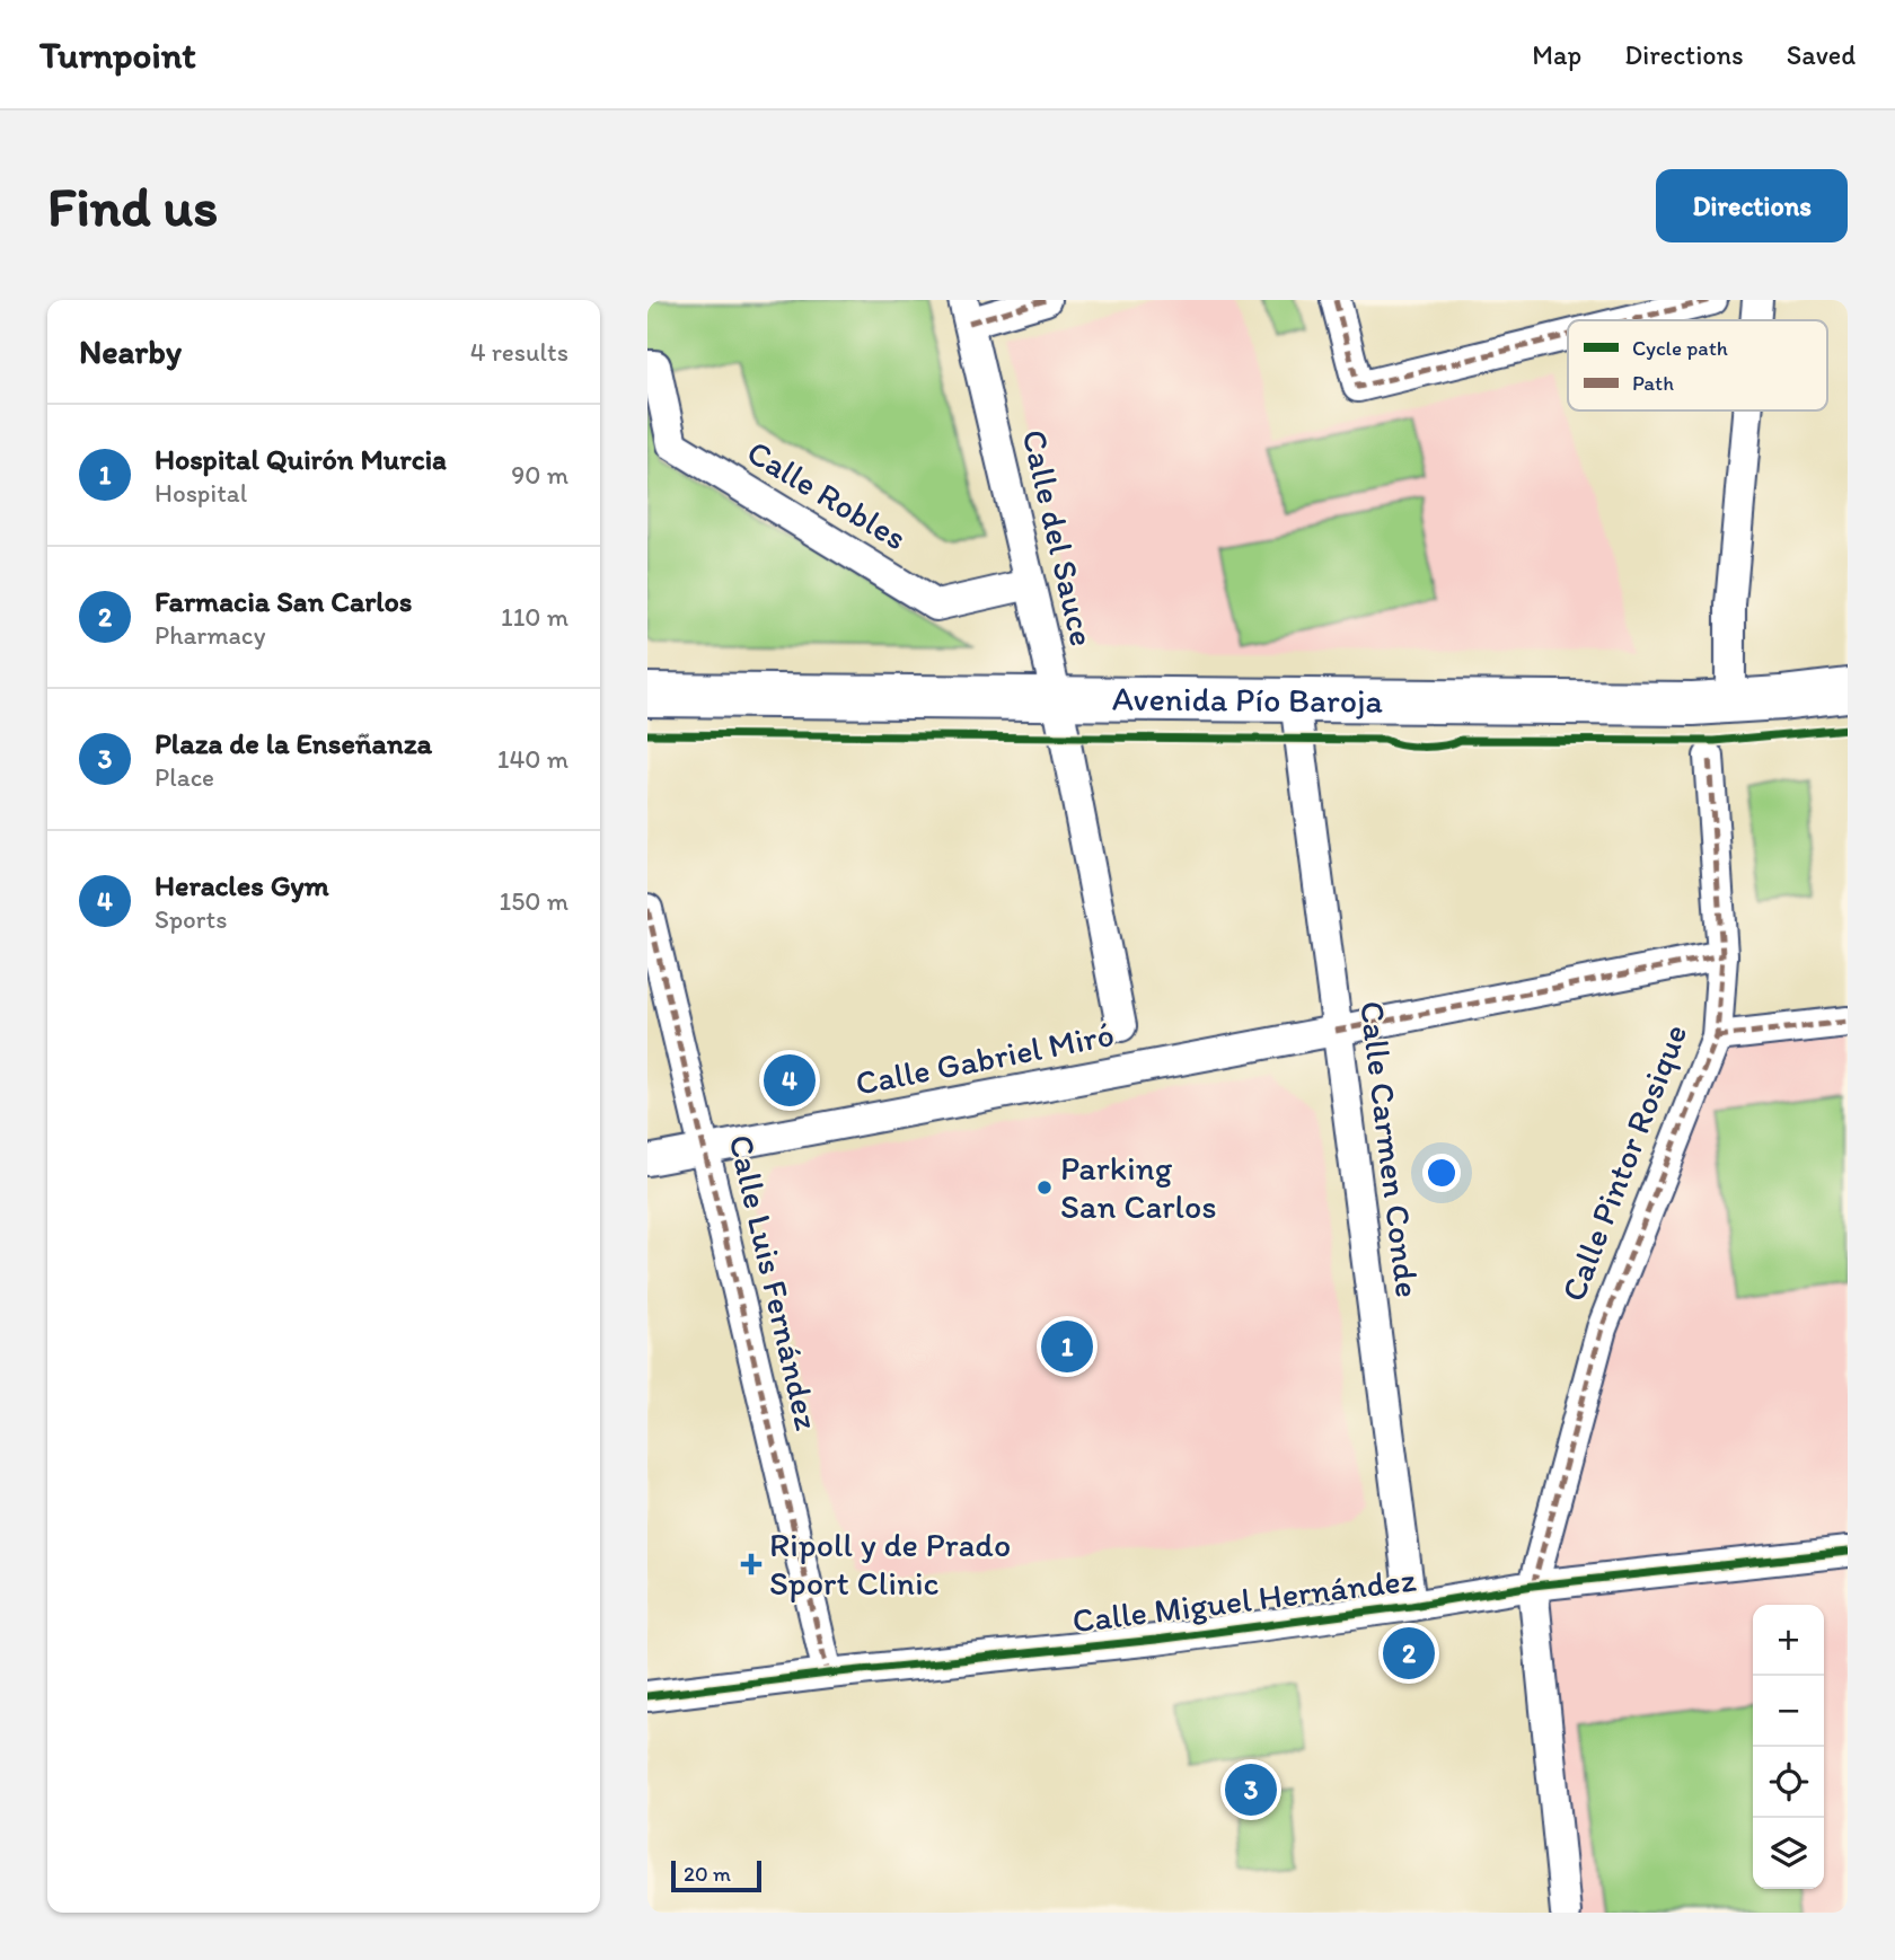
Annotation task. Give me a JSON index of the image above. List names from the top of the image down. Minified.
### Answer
{"streets":{"main road":["Avenida Pío Baroja"],"street":["Calle Robles","Calle del Sauce","Calle Gabriel Miró","Calle Carmen Conde","Calle Pintor Rosique","Calle Luis Fernández","Calle Miguel Hernández"]},"crossings":[["Calle Robles","Calle del Sauce"],["Calle del Sauce","Avenida Pío Baroja"],["Avenida Pío Baroja","Calle Carmen Conde"],["Calle Gabriel Miró","Calle Carmen Conde"],["Calle Gabriel Miró","Calle Pintor Rosique"],["Calle Gabriel Miró","Calle Luis Fernández"],["Calle Carmen Conde","Calle Miguel Hernández"],["Calle Pintor Rosique","Calle Miguel Hernández"],["Calle Luis Fernández","Calle Miguel Hernández"]],"places":{"other":["Parking San Carlos"],"health":["Ripoll y de Prado Sport Clinic"]},"legend":["Cycle path","Path"],"scale_bar":"20 m","page":{"header":"Turnpoint","nav":["Map","Directions","Saved"],"buttons":"Directions","title":"Find us","heading":["Nearby","4 results"],"list":[{"mark":"1","name":"Hospital Quirón Murcia","note":"Hospital","value":"90 m"},{"mark":"2","name":"Farmacia San Carlos","note":"Pharmacy","value":"110 m"},{"mark":"3","name":"Plaza de la Enseñanza","note":"Place","value":"140 m"},{"mark":"4","name":"Heracles Gym","note":"Sports","value":"150 m"}],"pins":["4","1","2","3"],"map_buttons":["+","−"],"scale":"20 m"}}
